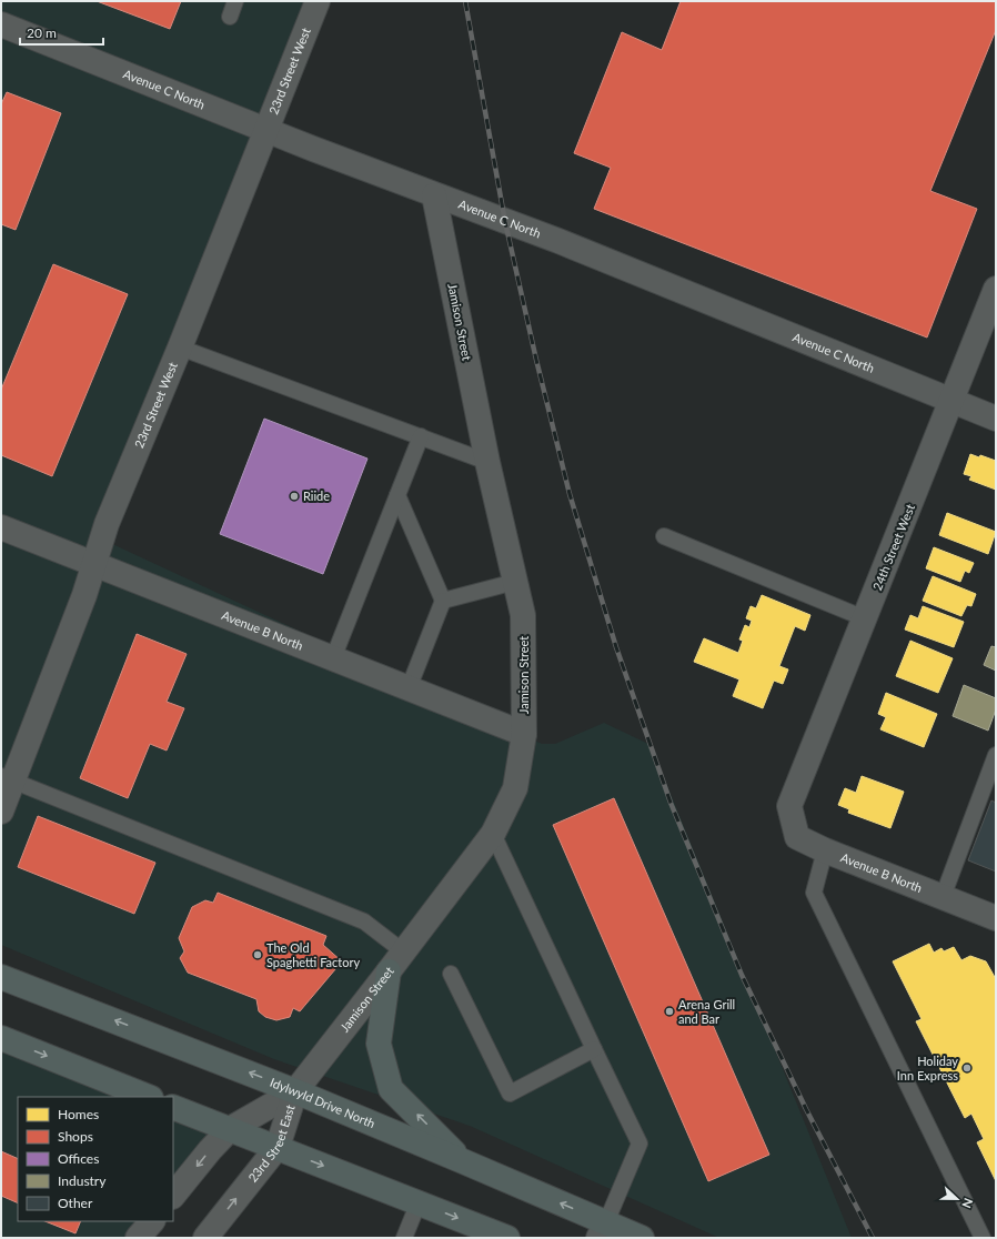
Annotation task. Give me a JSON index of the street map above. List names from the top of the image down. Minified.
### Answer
{"streets":{"main road":["Idylwyld Drive North"],"street":["23rd Street West","Avenue C North","Jamison Street","24th Street West","Avenue B North","23rd Street East"]},"crossings":[["23rd Street West","Avenue C North"],["23rd Street West","Avenue B North"],["Avenue C North","Jamison Street"],["Avenue C North","24th Street West"],["Jamison Street","Avenue B North"],["Jamison Street","Idylwyld Drive North"],["Jamison Street","23rd Street East"],["24th Street West","Avenue B North"],["Idylwyld Drive North","23rd Street East"]],"places":["Riide","The Old Spaghetti Factory","Arena Grill and Bar","Holiday Inn Express"],"legend":["Homes","Shops","Offices","Industry","Other"],"scale_bar":"20 m","north":"right"}
